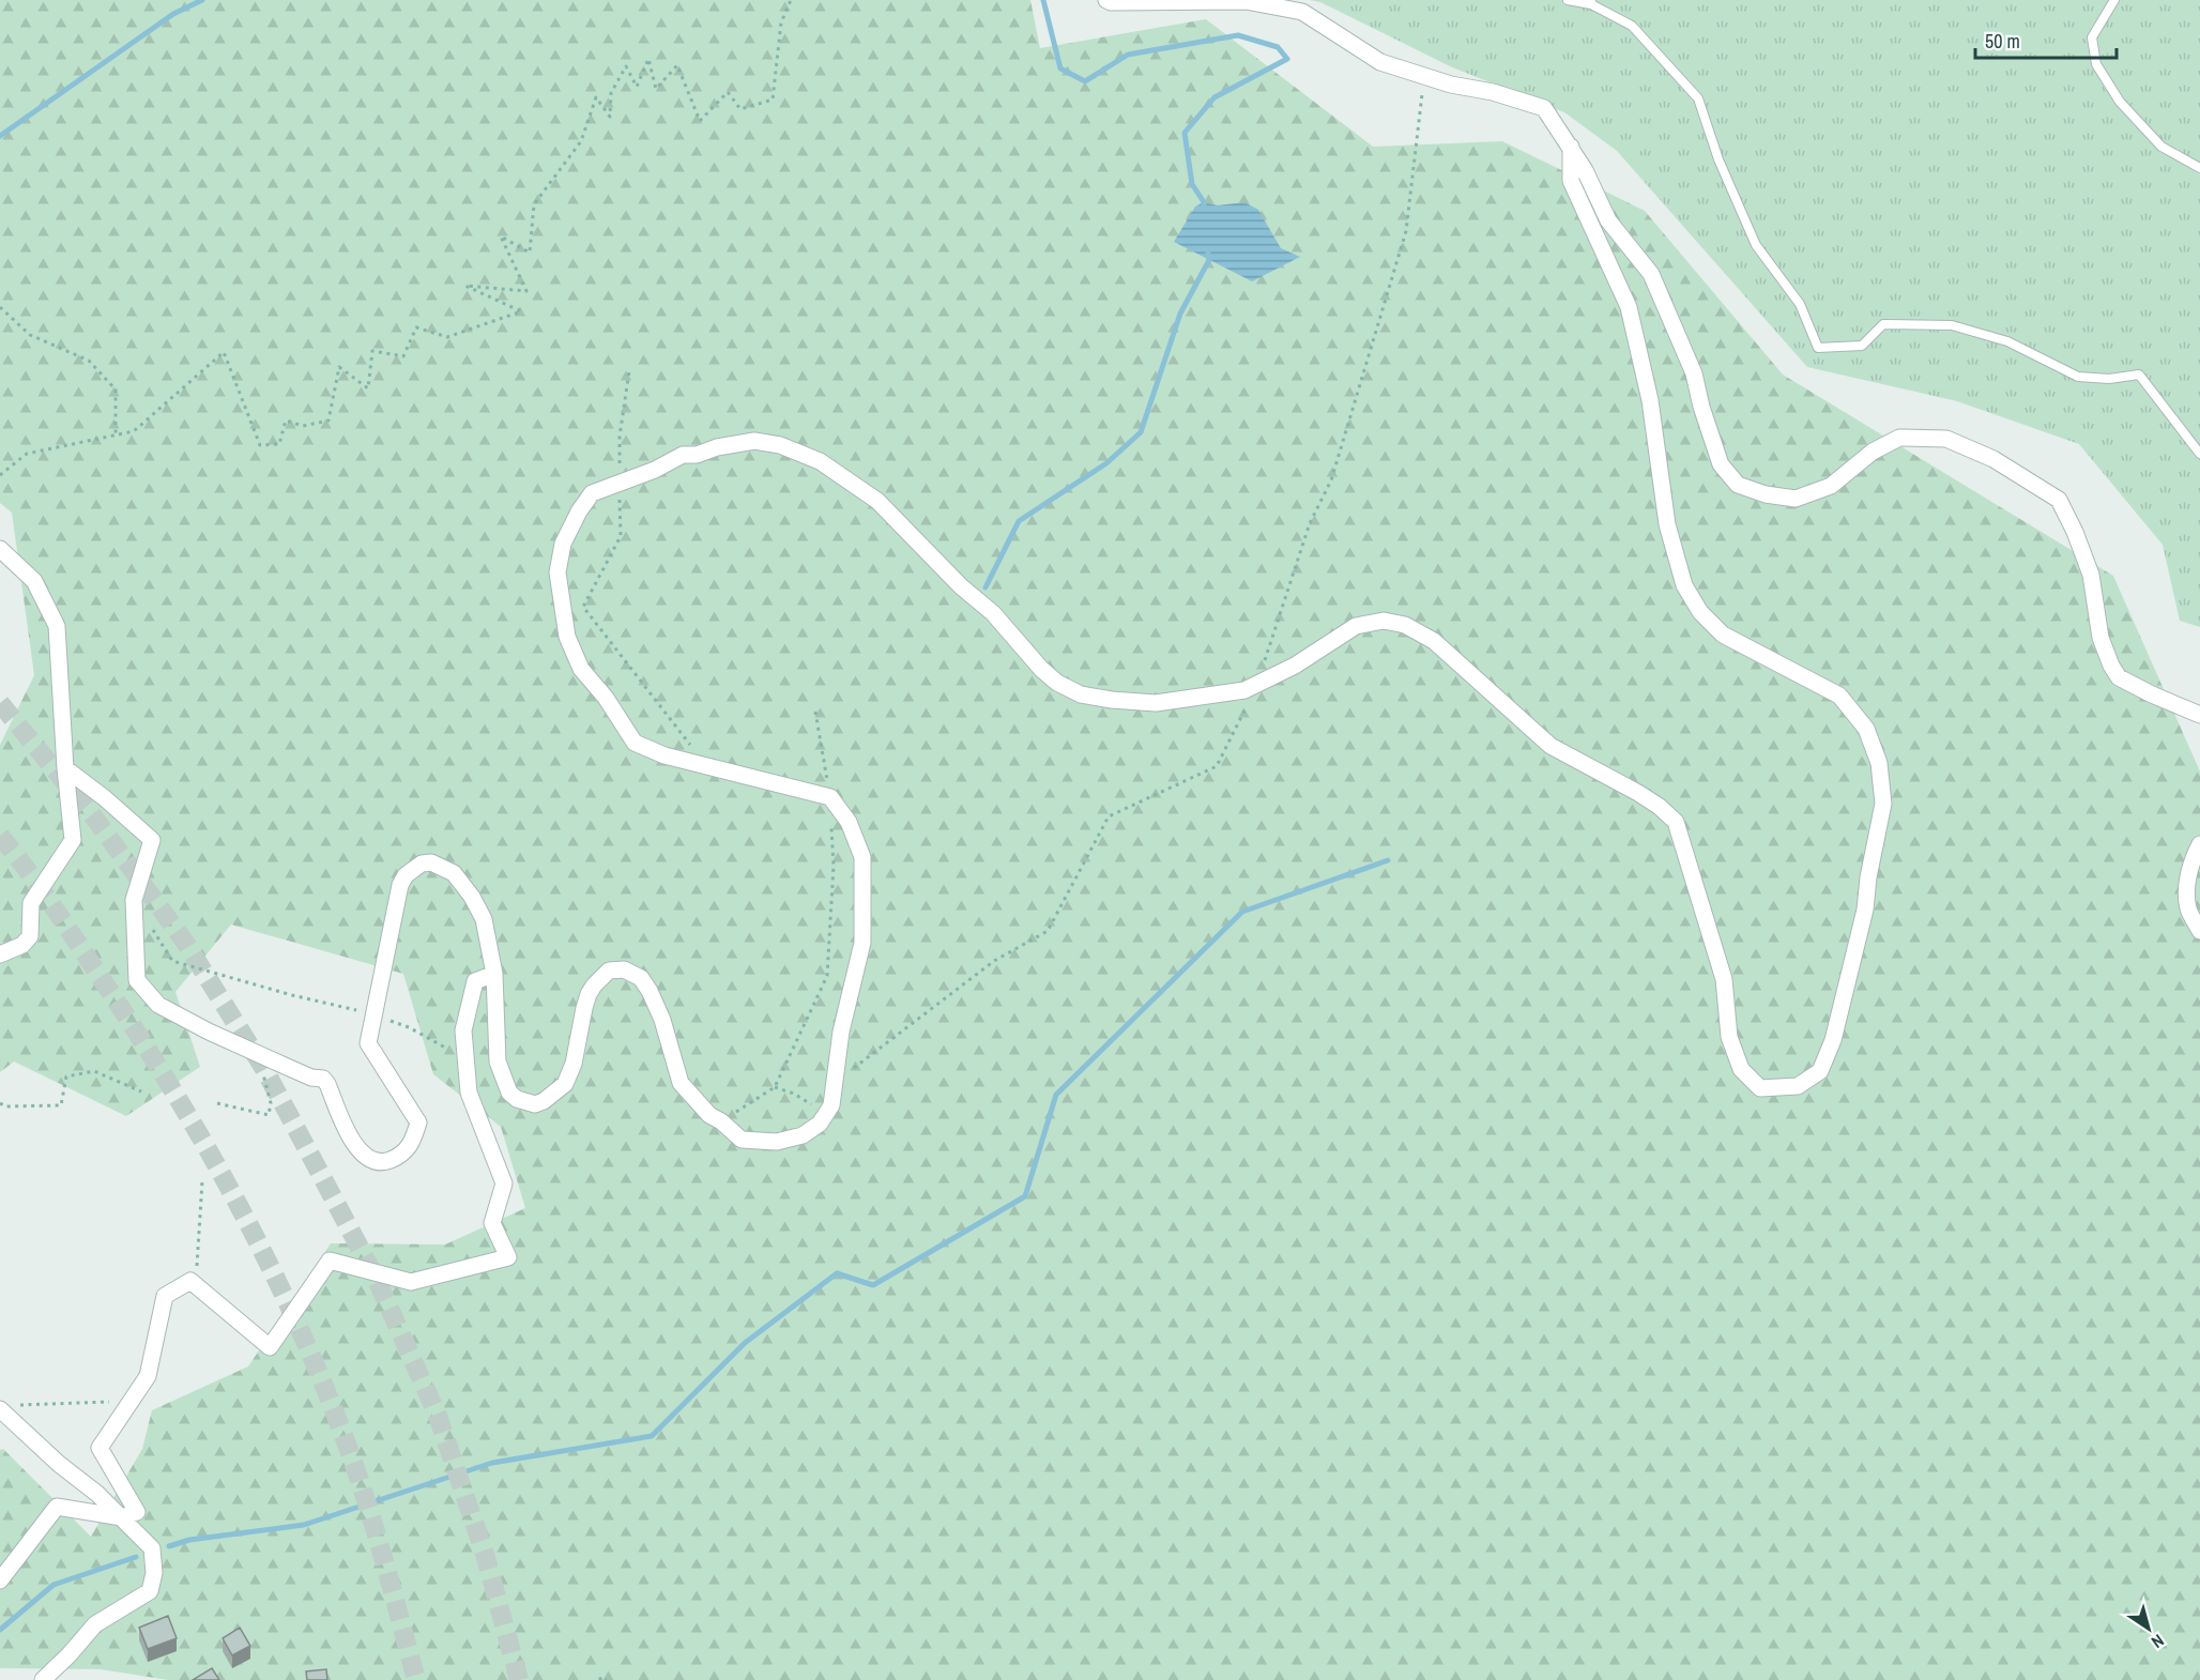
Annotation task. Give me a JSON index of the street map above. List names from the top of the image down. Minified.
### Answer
{"scale_bar":"50 m","north":"bottom right"}
